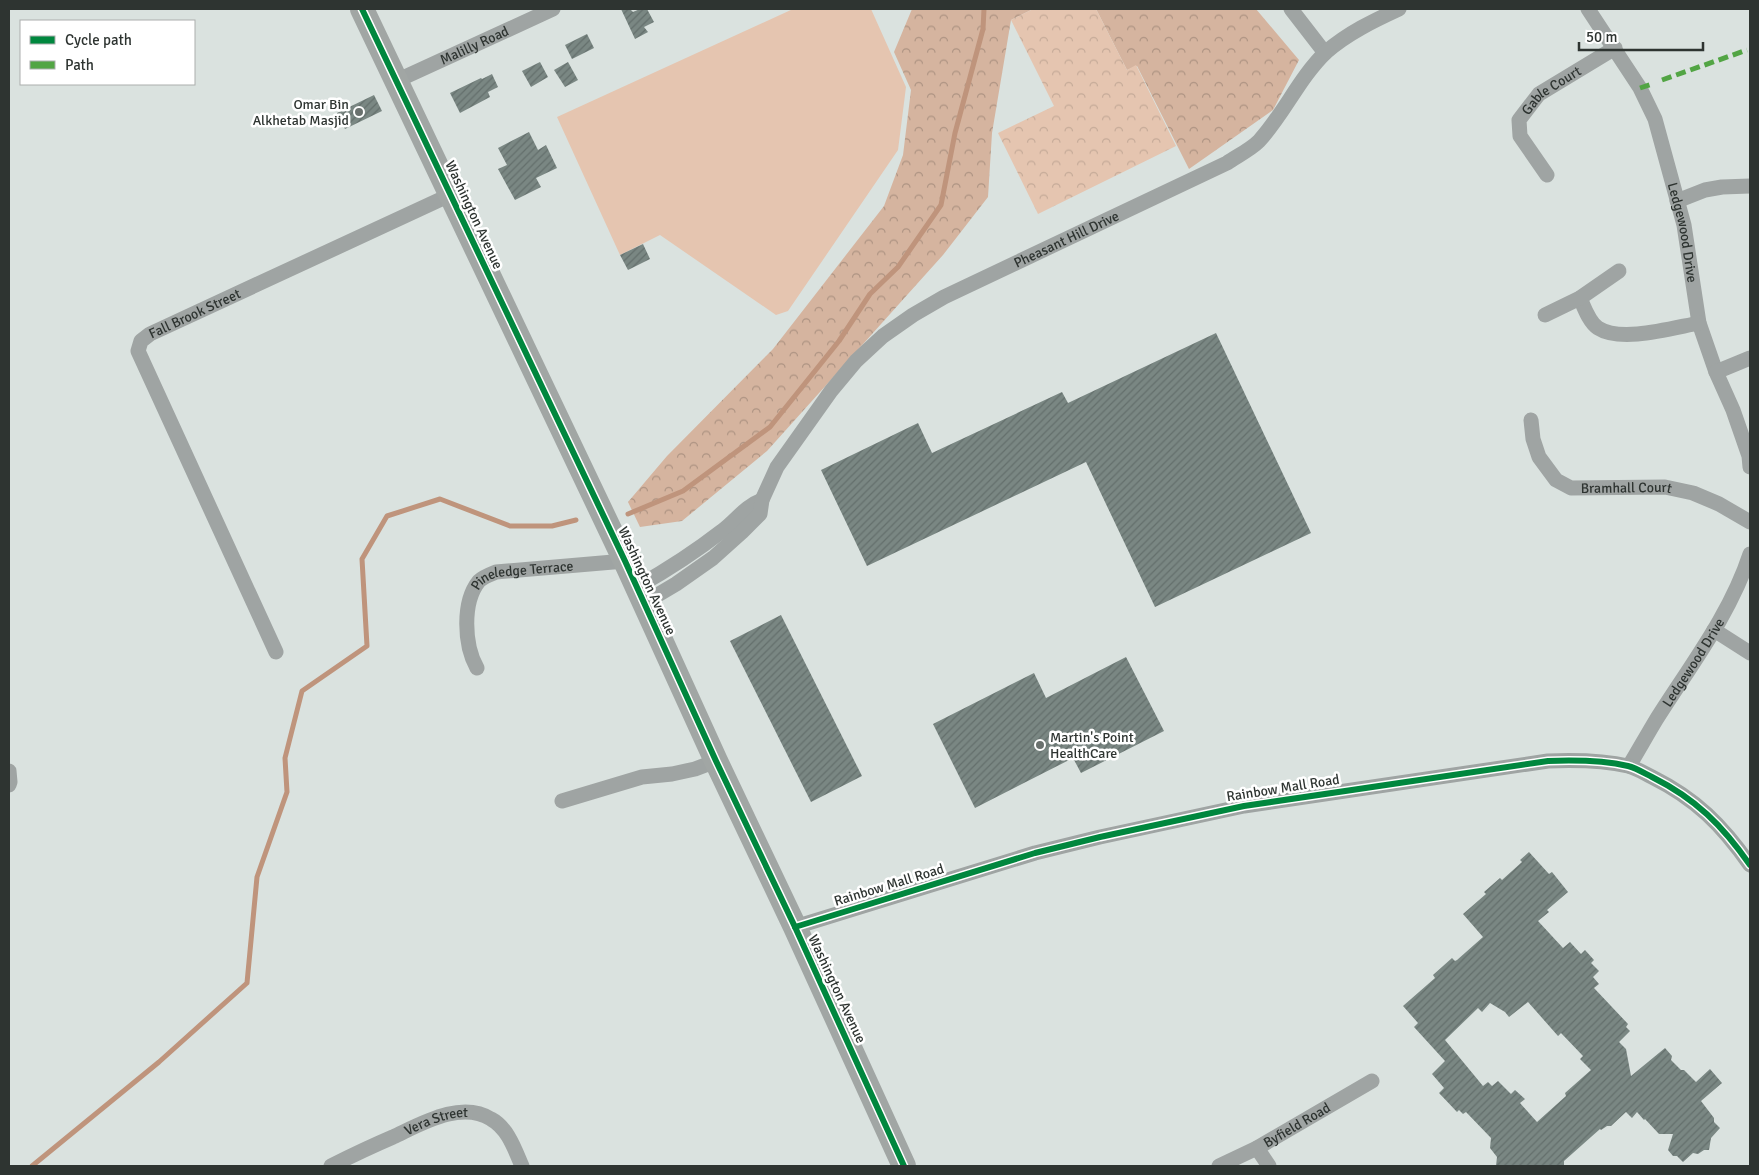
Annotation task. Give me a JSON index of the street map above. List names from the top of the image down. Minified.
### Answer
{"streets":{"main road":["Washington Avenue"],"street":["Malilly Road","Gable Court","Ledgewood Drive","Pheasant Hill Drive","Fall Brook Street","Bramhall Court","Pineledge Terrace","Rainbow Mall Road","Vera Street","Byfield Road"]},"crossings":[["Malilly Road","Washington Avenue"],["Gable Court","Ledgewood Drive"],["Washington Avenue","Pheasant Hill Drive"],["Washington Avenue","Fall Brook Street"],["Washington Avenue","Pineledge Terrace"],["Washington Avenue","Rainbow Mall Road"],["Ledgewood Drive","Rainbow Mall Road"]],"places":["Omar Bin Alkhetab Masjid","Martin's Point HealthCare"],"legend":["Cycle path","Path"],"scale_bar":"50 m"}
